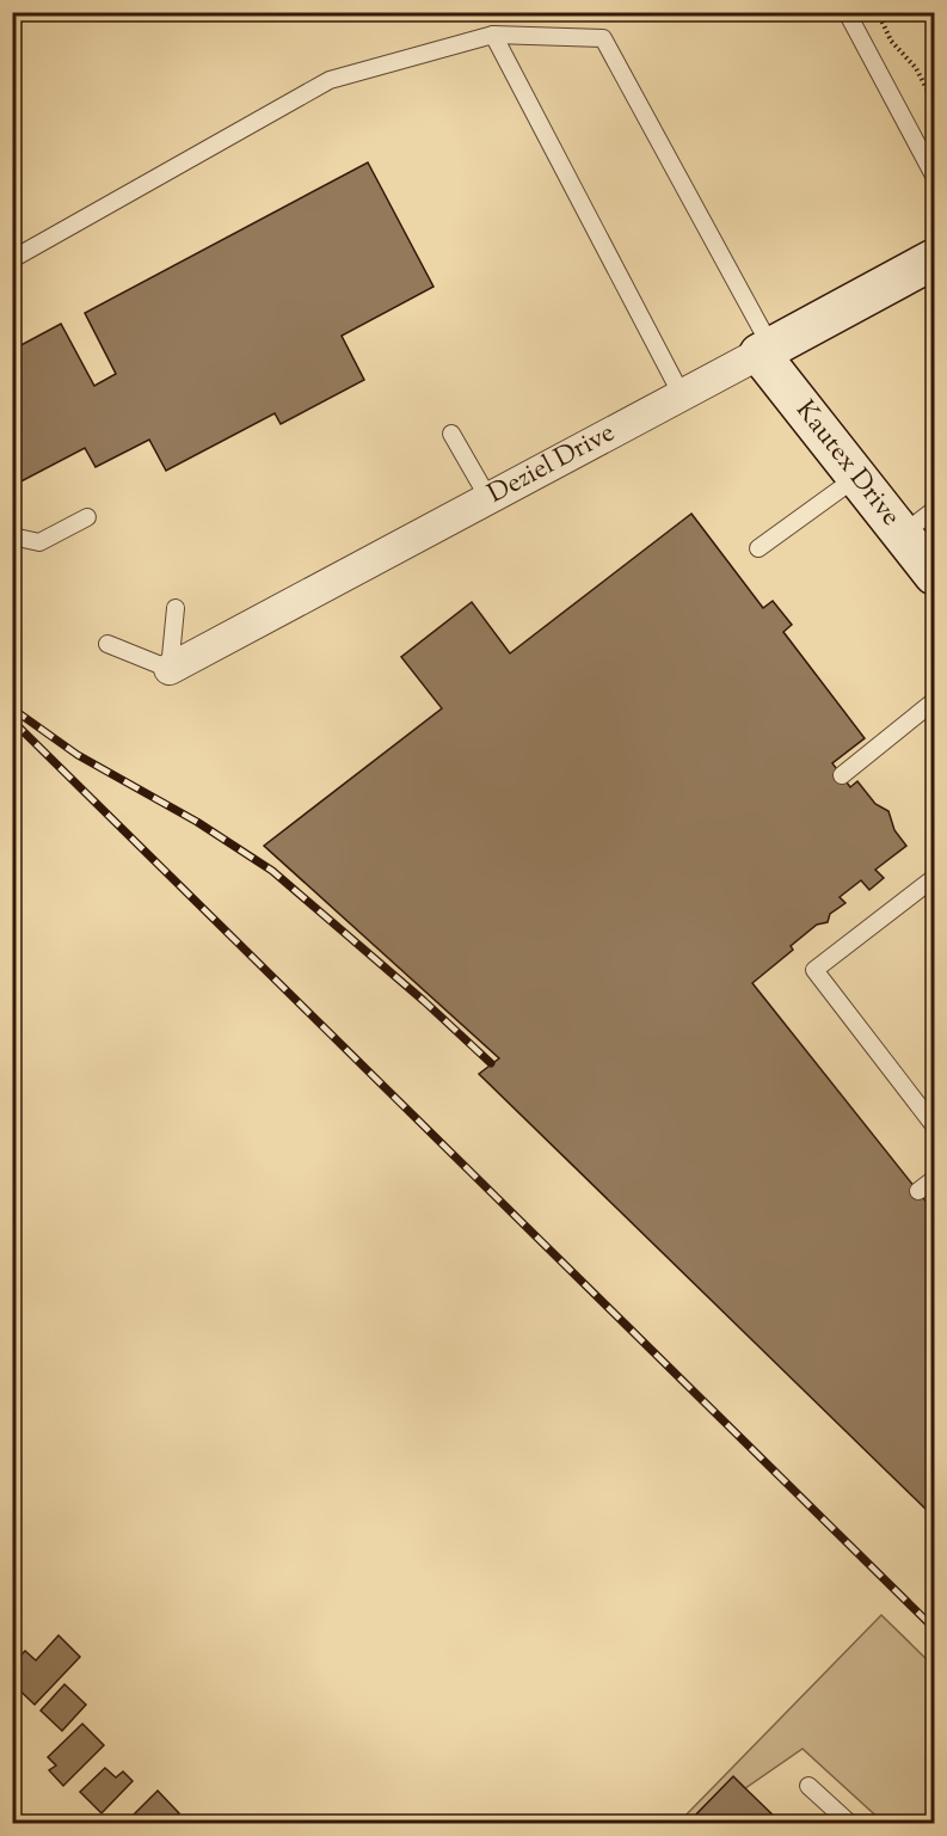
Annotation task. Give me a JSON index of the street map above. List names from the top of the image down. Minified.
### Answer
{"streets":{"street":["Kautex Drive","Deziel Drive"]},"crossings":[["Kautex Drive","Deziel Drive"]]}
